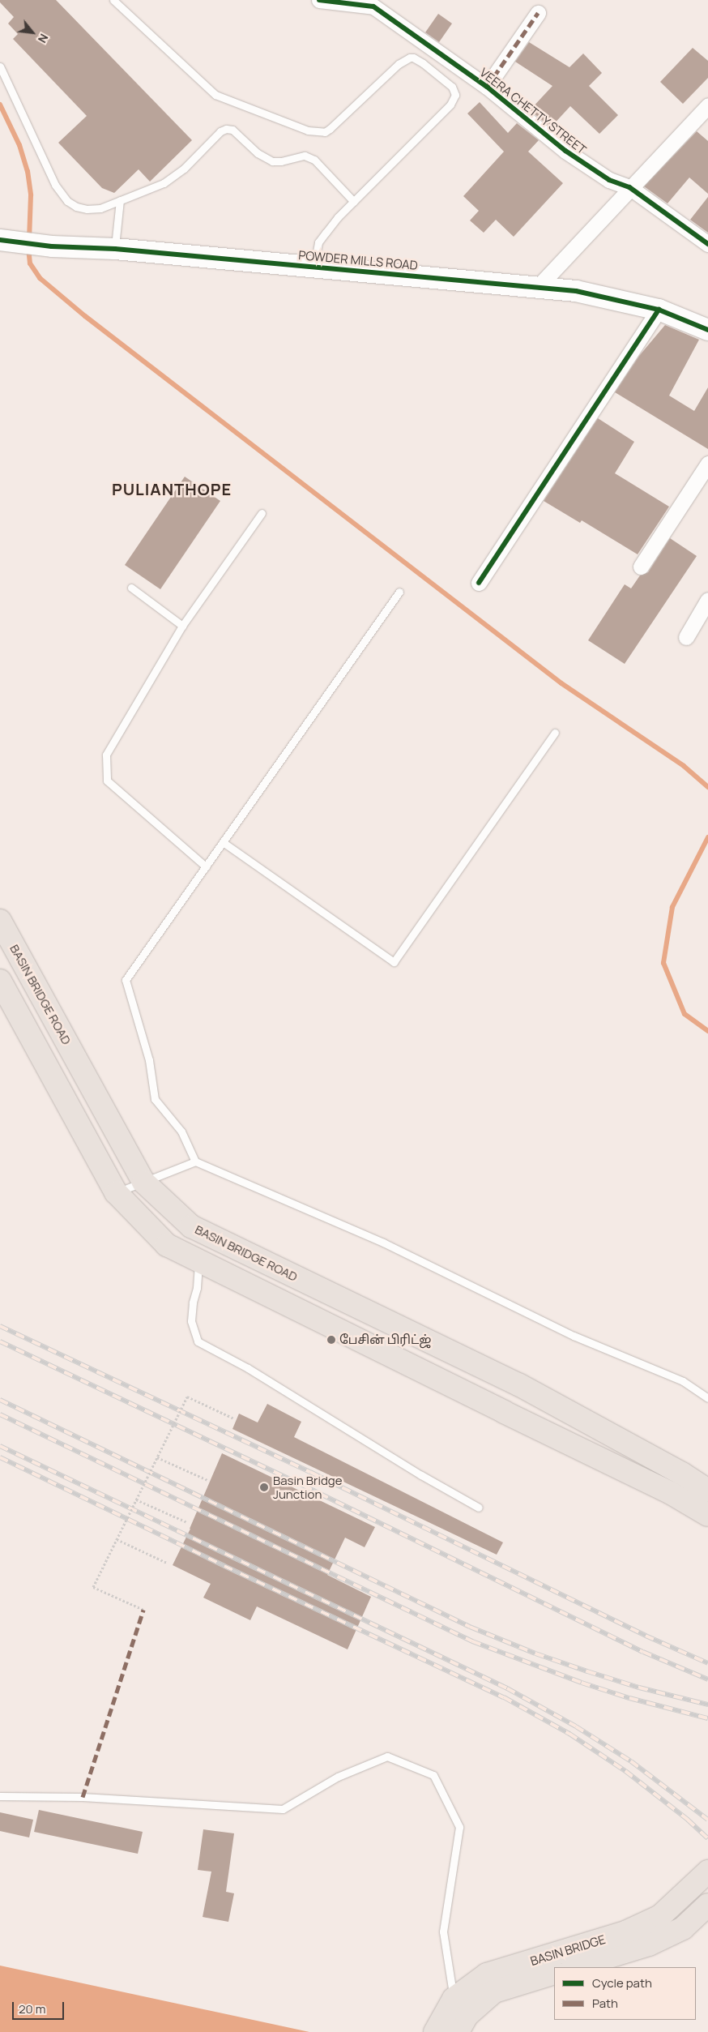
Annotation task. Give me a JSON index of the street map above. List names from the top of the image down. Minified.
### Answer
{"streets":{"main road":["BASIN BRIDGE ROAD","BASIN BRIDGE"],"street":["VEERA CHETTY STREET","POWDER MILLS ROAD"]},"districts":["PULIANTHOPE"],"places":["பேசின் பிரிட்ஜ்","Basin Bridge Junction"],"legend":["Cycle path","Path"],"scale_bar":"20 m","north":"bottom right"}
